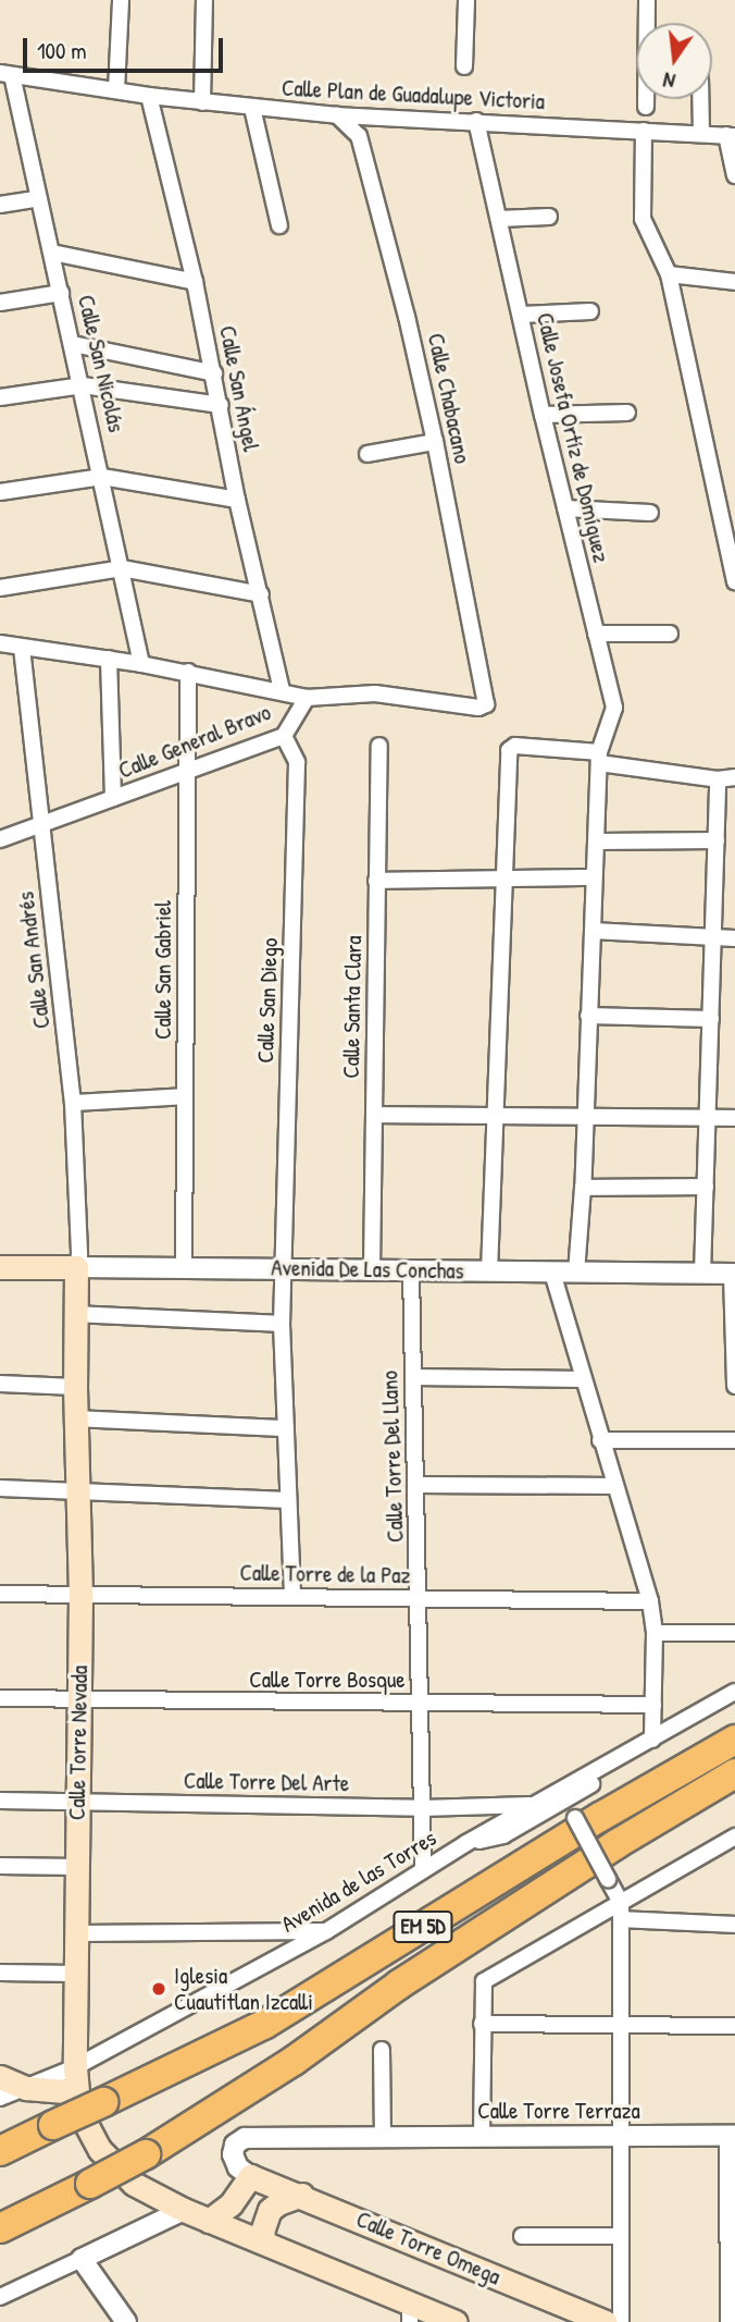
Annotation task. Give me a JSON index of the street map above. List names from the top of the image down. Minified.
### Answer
{"streets":{"highway":["EM 5D"],"main road":["Avenida De Las Conchas","Calle Torre Nevada","Calle Torre Omega"],"street":["Calle Plan de Guadalupe Victoria","Calle San Nicolás","Calle San Ángel","Calle Chabacano","Calle Josefa Ortíz de Domíguez","Calle General Bravo","Calle San Andrés","Calle San Gabriel","Calle San Diego","Calle Santa Clara","Calle Torre Del Llano","Calle Torre de la Paz","Calle Torre Bosque","Calle Torre Del Arte","Avenida de las Torres","Calle Torre Terraza"]},"crossings":[["Calle Plan de Guadalupe Victoria","Calle San Nicolás"],["Calle Plan de Guadalupe Victoria","Calle San Ángel"],["Calle Plan de Guadalupe Victoria","Calle Chabacano"],["Calle Plan de Guadalupe Victoria","Calle Josefa Ortíz de Domíguez"],["Calle Chabacano","Calle General Bravo"],["Calle Josefa Ortíz de Domíguez","Avenida De Las Conchas"],["Calle General Bravo","Calle San Andrés"],["Calle General Bravo","Calle San Gabriel"],["Calle General Bravo","Calle San Diego"],["Calle San Andrés","Avenida De Las Conchas"],["Calle San Andrés","Calle Torre Nevada"],["Calle San Gabriel","Avenida De Las Conchas"],["Calle San Diego","Avenida De Las Conchas"],["Calle San Diego","Calle Torre de la Paz"],["Calle Santa Clara","Avenida De Las Conchas"],["Avenida De Las Conchas","Calle Torre Del Llano"],["Avenida De Las Conchas","Calle Torre Nevada"],["Calle Torre Del Llano","Calle Torre de la Paz"],["Calle Torre Del Llano","Calle Torre Bosque"],["Calle Torre Del Llano","Calle Torre Del Arte"],["Calle Torre Del Llano","Avenida de las Torres"],["Calle Torre de la Paz","Calle Torre Nevada"],["Calle Torre Bosque","Calle Torre Nevada"],["Calle Torre Nevada","Calle Torre Del Arte"],["Calle Torre Nevada","Avenida de las Torres"],["Calle Torre Nevada","EM 5D"],["Calle Torre Del Arte","Avenida de las Torres"],["Calle Torre Terraza","Calle Torre Omega"]],"places":["Iglesia Cuautitlan Izcalli"],"scale_bar":"100 m","north":"bottom"}
